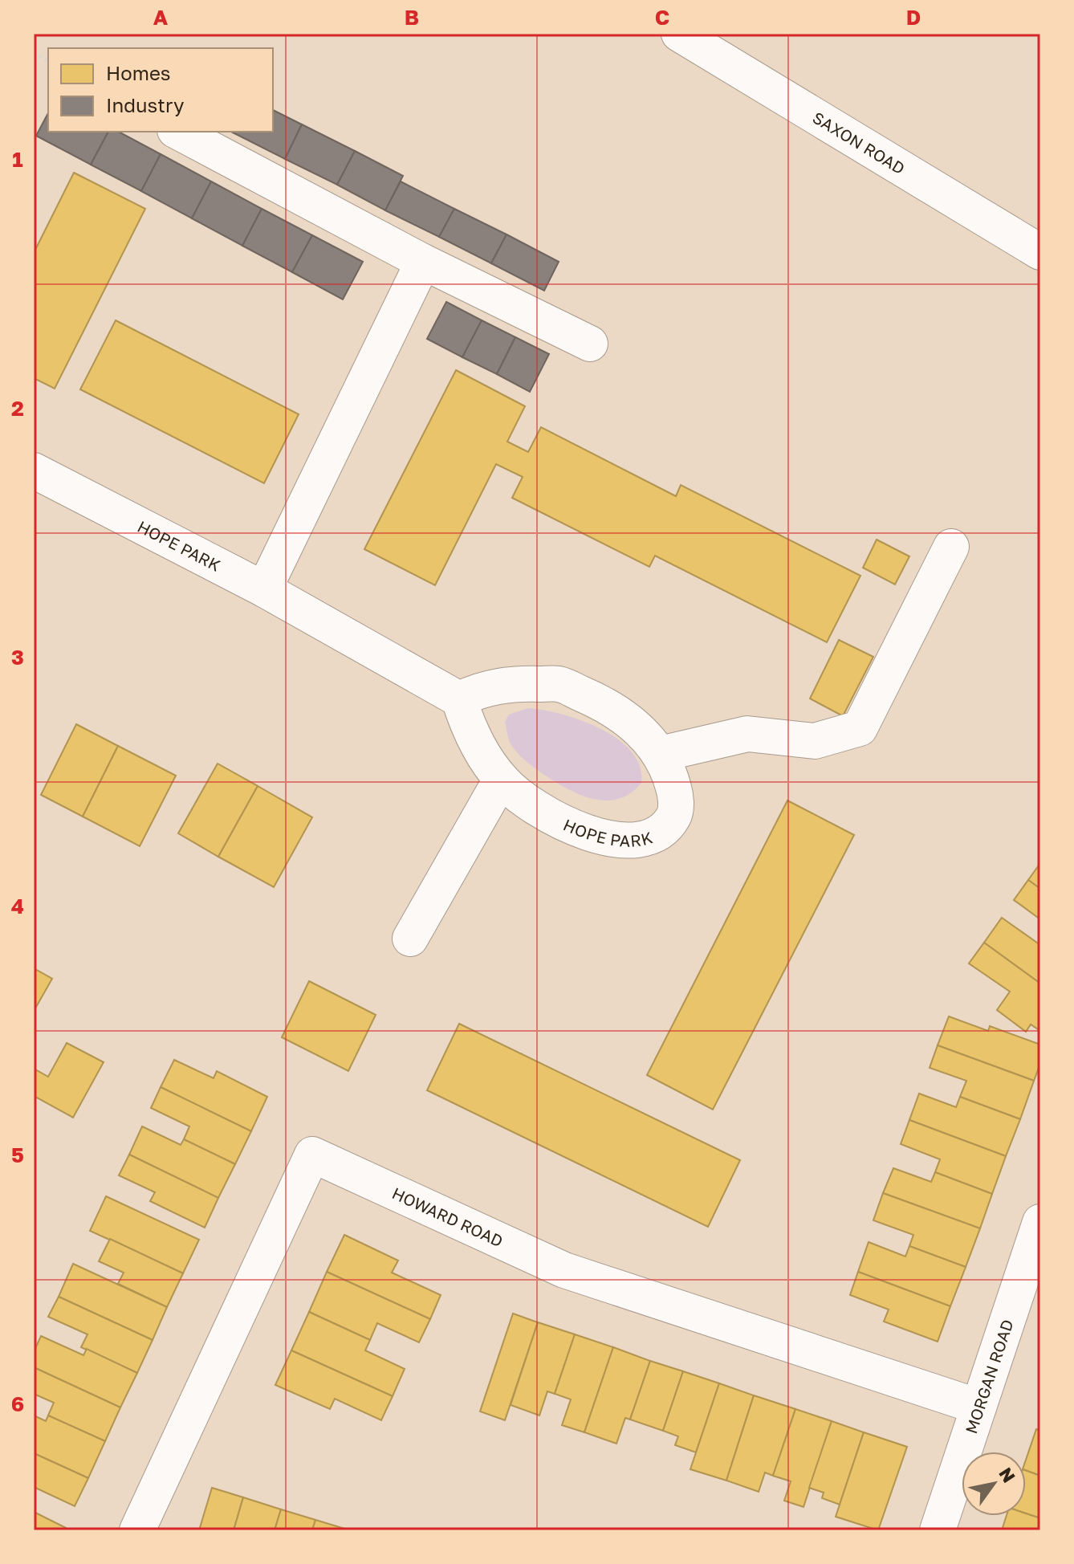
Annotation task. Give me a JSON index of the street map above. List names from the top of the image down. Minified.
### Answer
{"streets":{"street":["SAXON ROAD","HOPE PARK","HOWARD ROAD","MORGAN ROAD"]},"crossings":[["HOWARD ROAD","MORGAN ROAD"]],"legend":["Homes","Industry"],"north":"top right","grid":{"columns":["A","B","C","D"],"rows":["1","2","3","4","5","6"]}}
